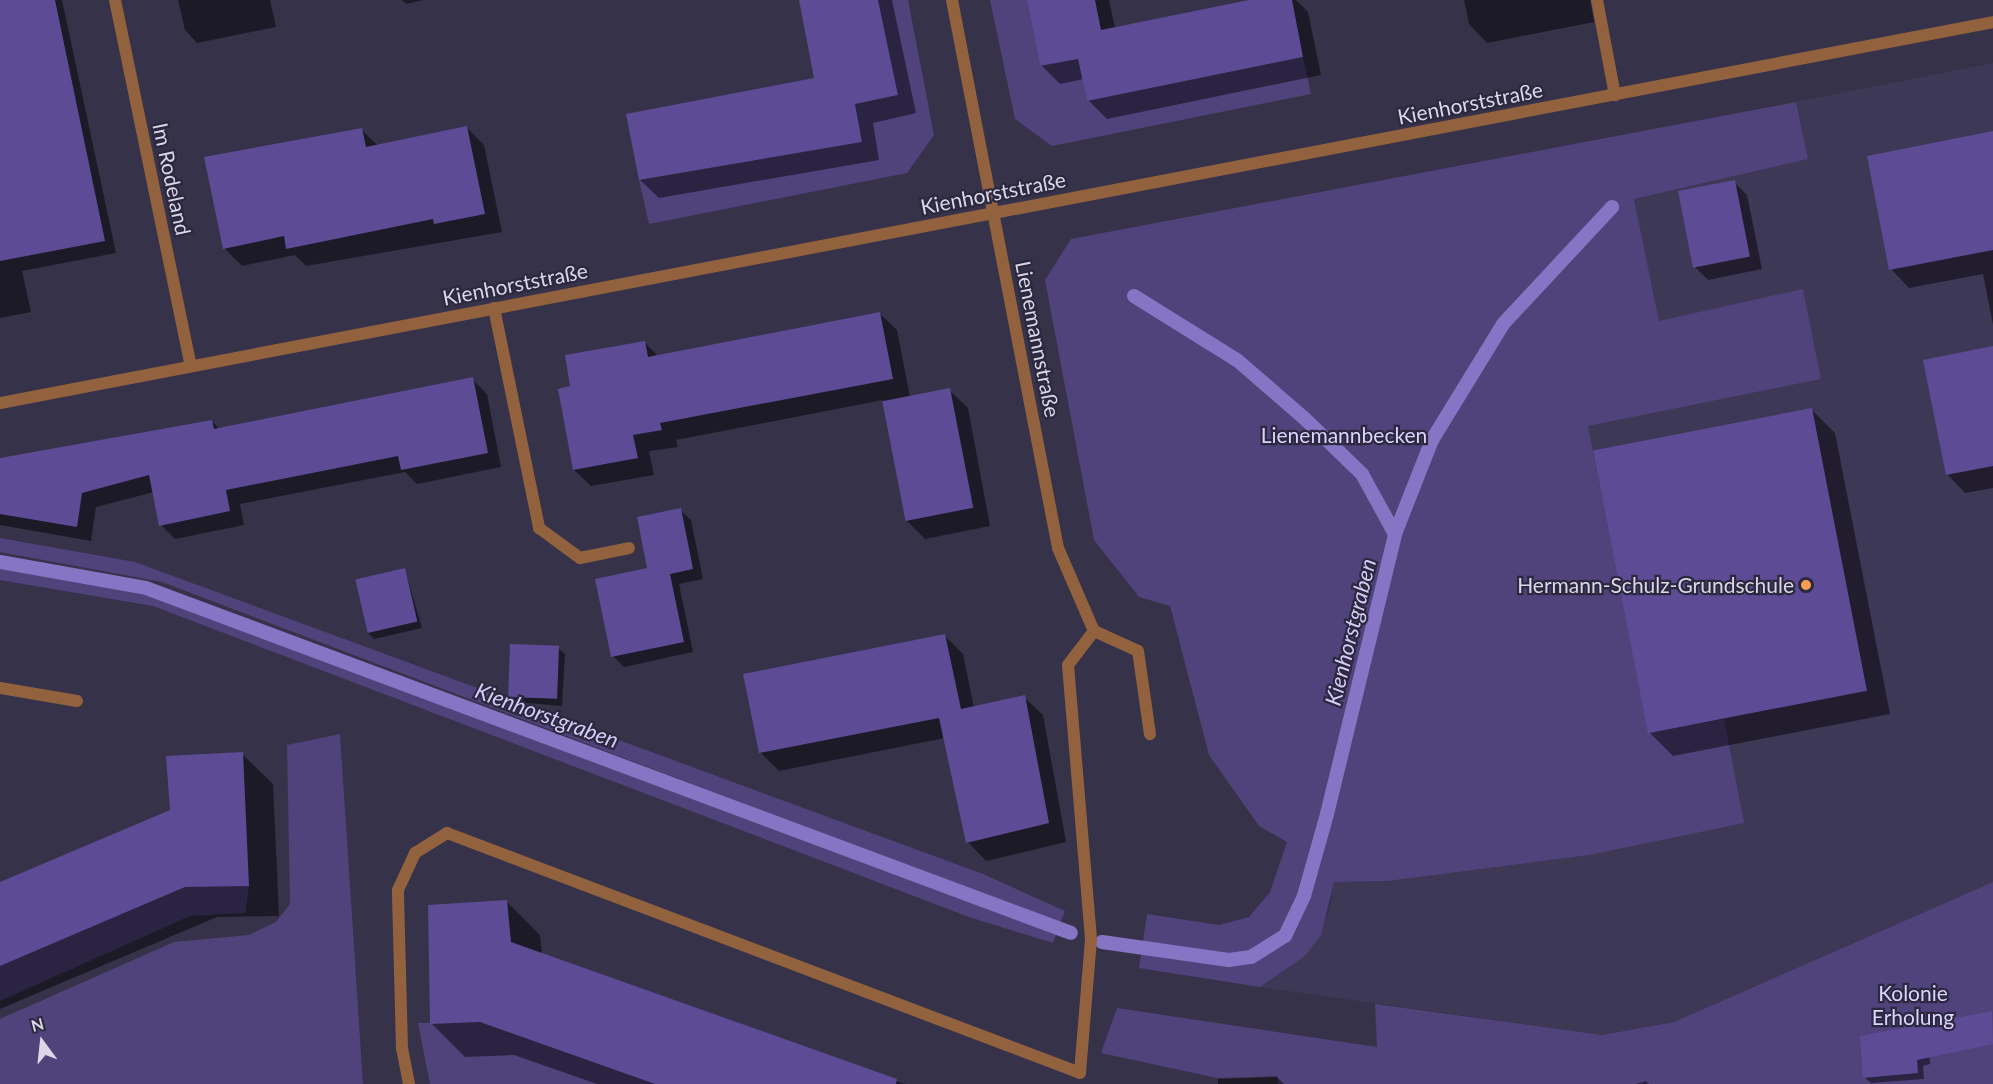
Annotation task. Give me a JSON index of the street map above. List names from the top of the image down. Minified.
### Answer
{"streets":{"street":["Kienhorststraße","Im Rodeland","Lienemannstraße"]},"crossings":[["Kienhorststraße","Im Rodeland"],["Kienhorststraße","Lienemannstraße"]],"water":["Kienhorstgraben"],"parks":["Lienemannbecken","Kolonie Erholung"],"places":["Hermann-Schulz-Grundschule"],"north":"top"}
